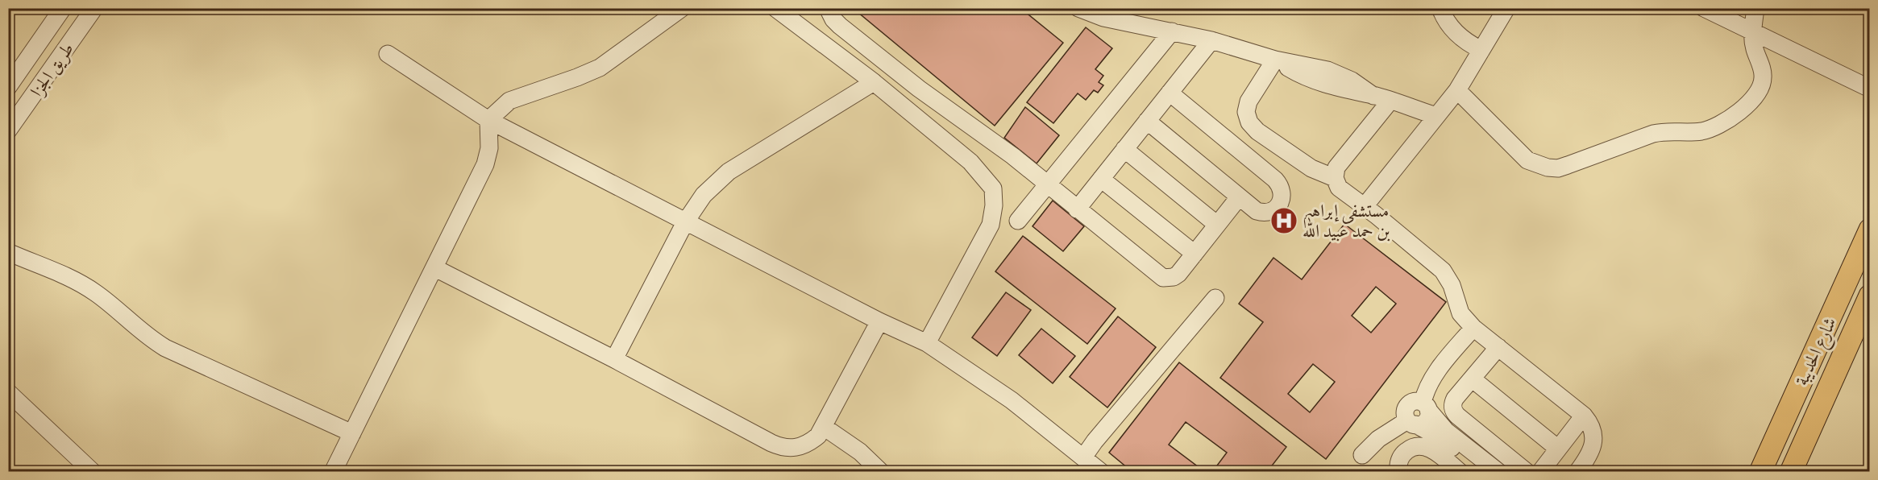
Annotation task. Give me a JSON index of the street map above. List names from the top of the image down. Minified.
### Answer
{"streets":{"main road":["شارع الحديبة"],"street":["طريق الجزا"]},"places":{"hospital":["مستشفى إبراهيم بن حمد عبيد الله"]}}
